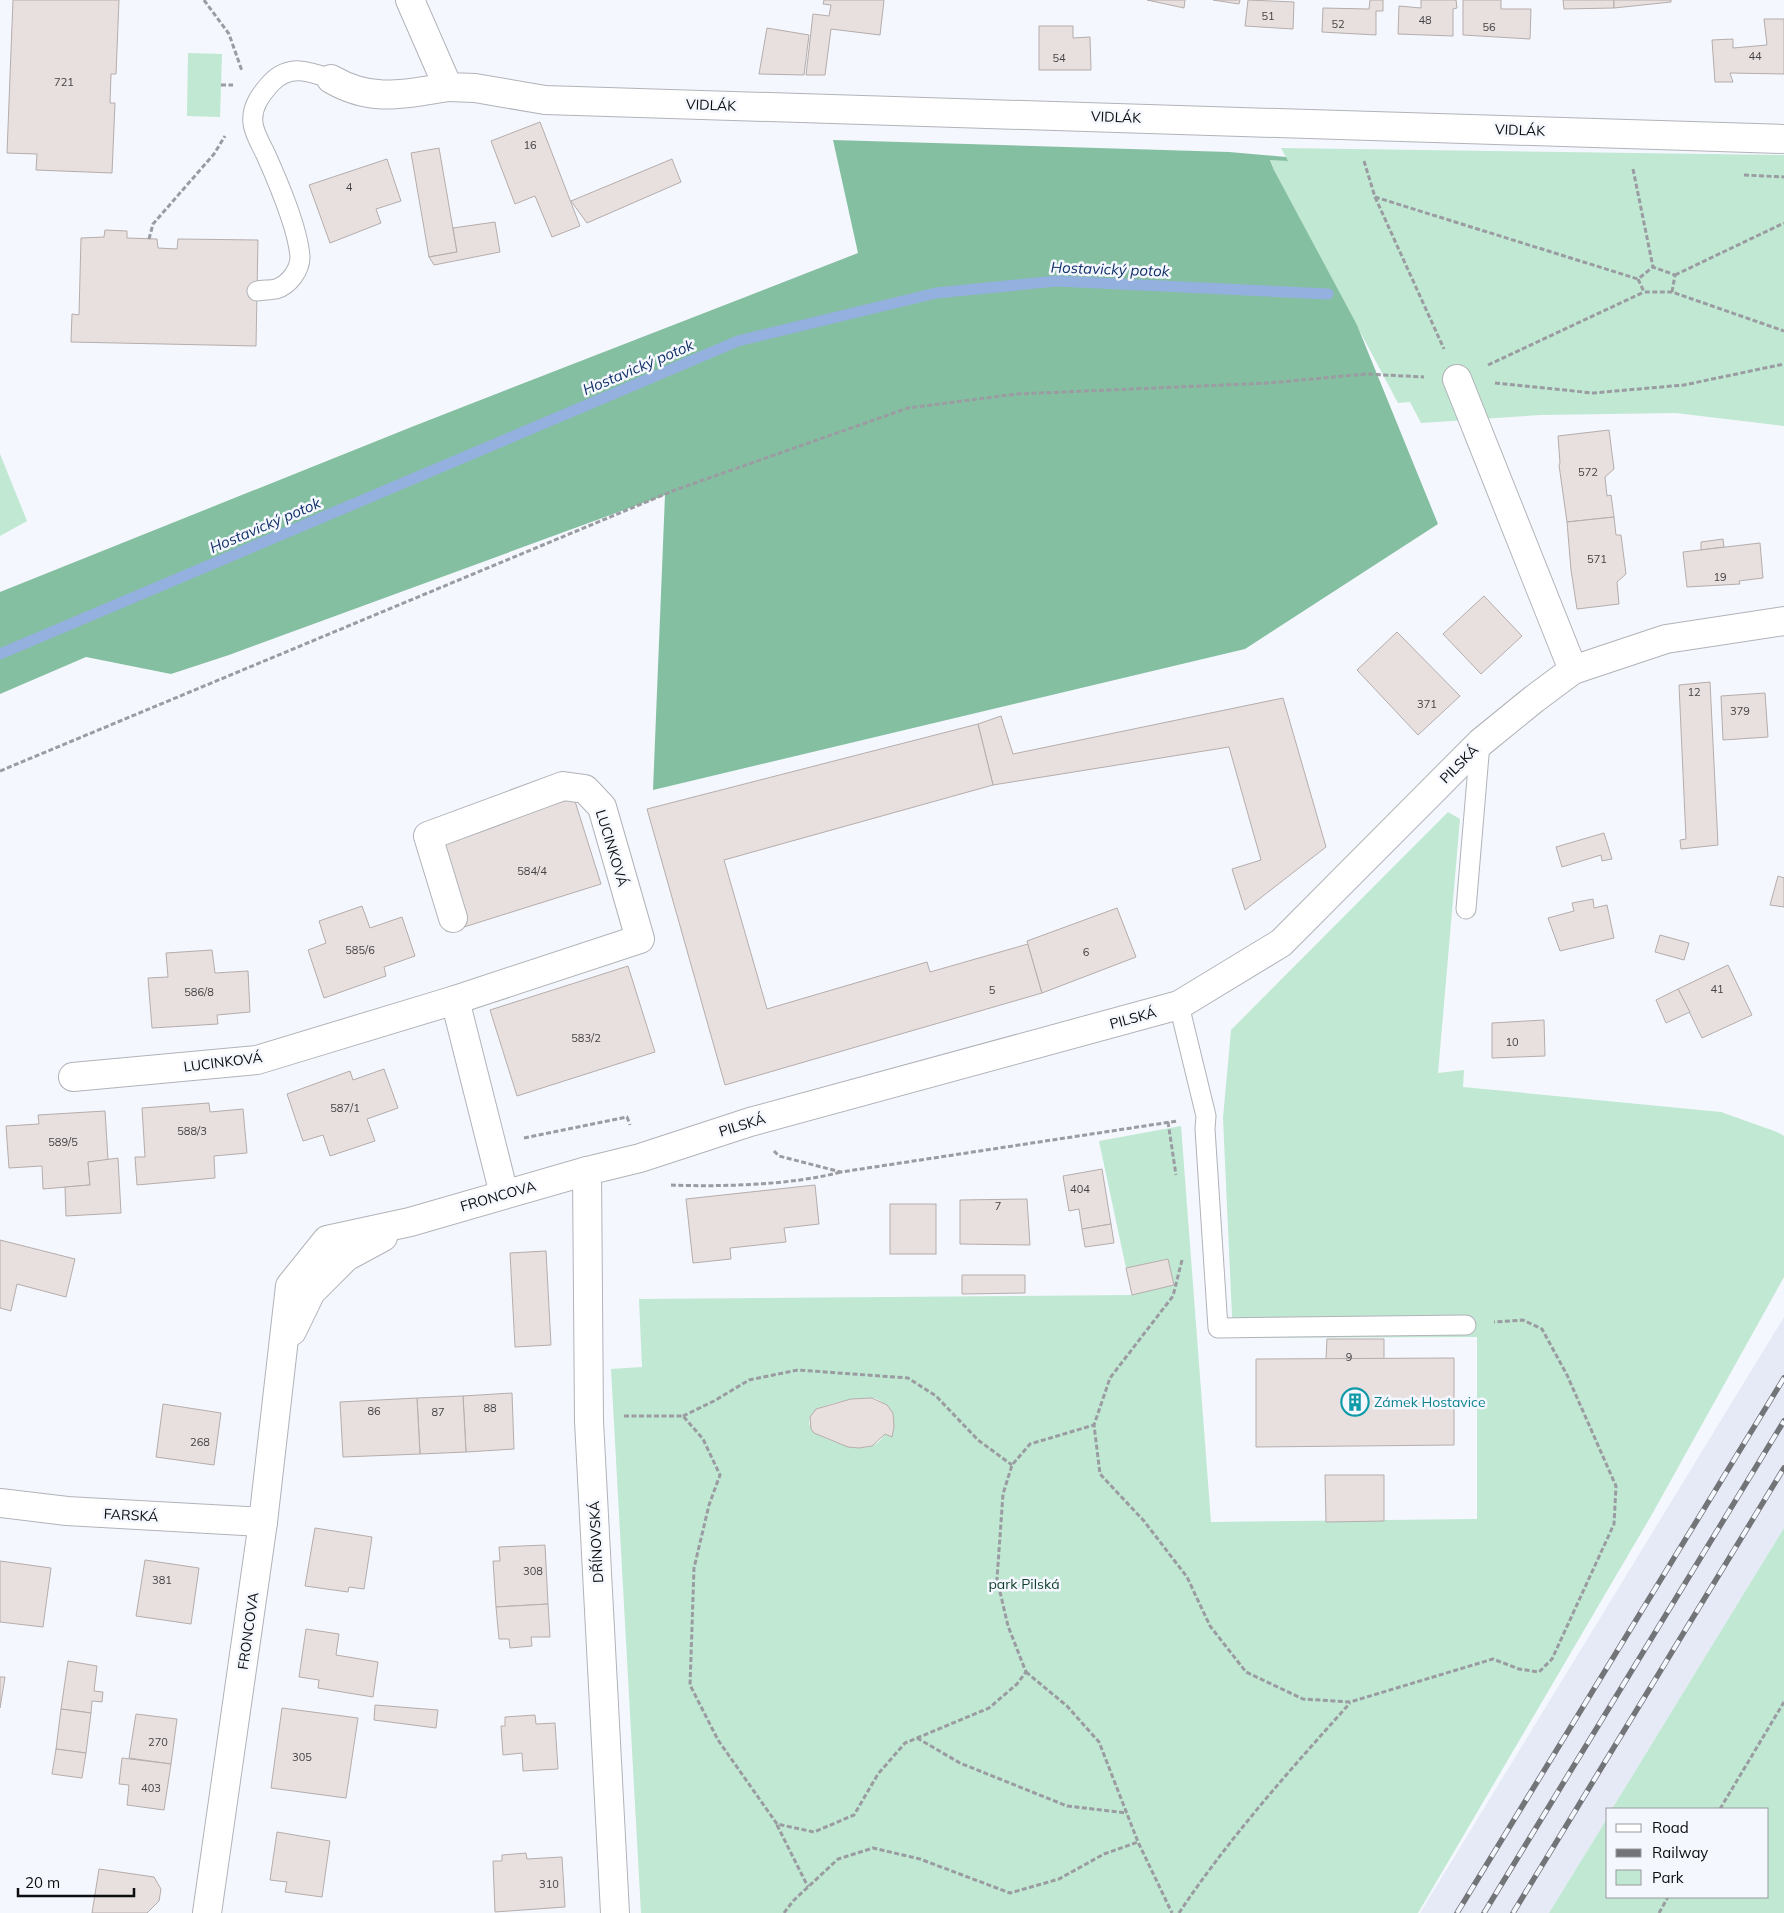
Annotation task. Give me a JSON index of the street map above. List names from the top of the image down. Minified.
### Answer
{"streets":{"street":["VIDLÁK","PILSKÁ","LUCINKOVÁ","FRONCOVA","FARSKÁ","DŘÍNOVSKÁ"]},"crossings":[["PILSKÁ","FRONCOVA"],["PILSKÁ","DŘÍNOVSKÁ"],["FRONCOVA","FARSKÁ"],["FRONCOVA","DŘÍNOVSKÁ"]],"water":["Hostavický potok"],"parks":["park Pilská"],"places":{"building":["Zámek Hostavice"]},"house_numbers":["51","48","52","56","44","54","721","16","4","572","571","19","12","371","379","584/4","585/6","6","41","5","586/8","583/2","10","587/1","588/3","589/5","404","7","9","88","86","87","268","308","381","270","305","403","310"],"legend":["Road","Railway","Park"],"scale_bar":"20 m"}
